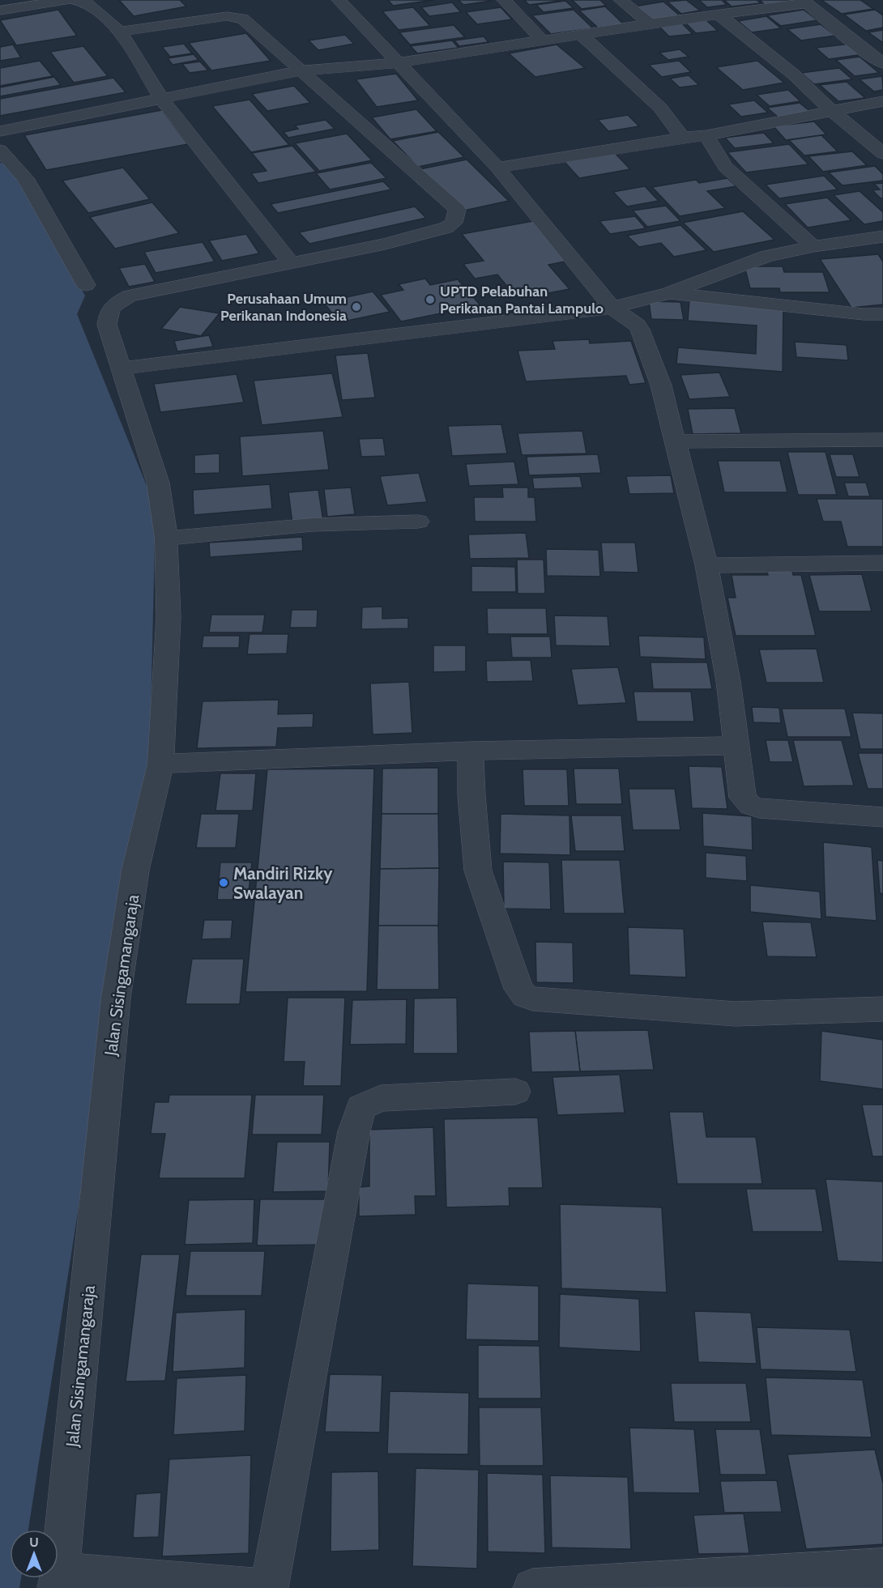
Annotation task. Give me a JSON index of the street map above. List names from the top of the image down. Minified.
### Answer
{"streets":{"street":["Jalan Sisingamangaraja"]},"places":["UPTD Pelabuhan Perikanan Pantai Lampulo","Perusahaan Umum Perikanan Indonesia","Mandiri Rizky Swalayan"],"north":"top"}
